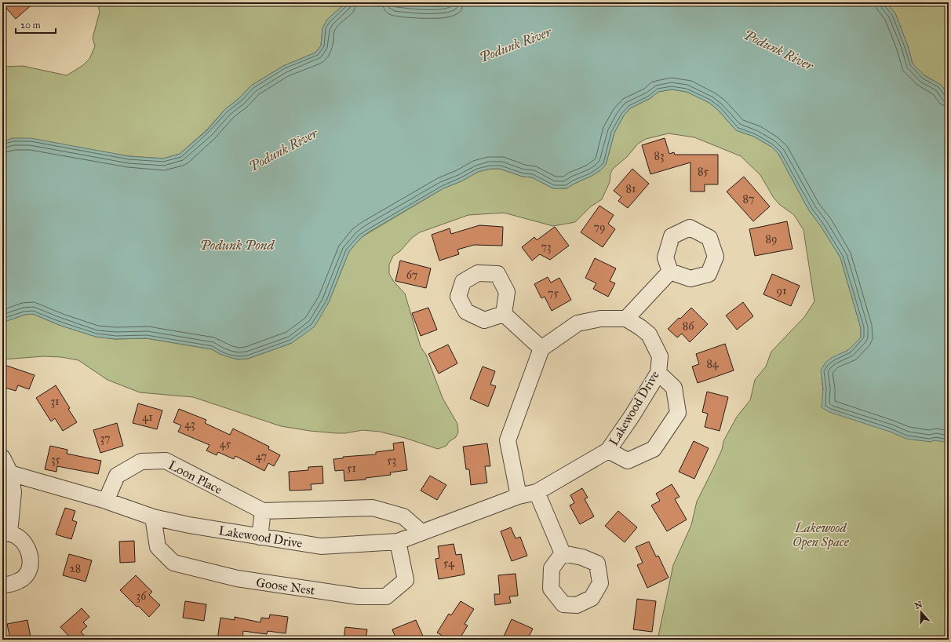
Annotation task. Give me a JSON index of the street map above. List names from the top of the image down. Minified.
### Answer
{"streets":{"street":["Lakewood Drive","Loon Place","Goose Nest"]},"crossings":[["Lakewood Drive","Loon Place"],["Lakewood Drive","Goose Nest"]],"water":["Podunk River","Podunk Pond"],"parks":["Lakewood Open Space"],"house_numbers":["83","85","81","87","79","89","73","67","91","75","86","84","31","41","43","37","45","47","35","53","51","54","28","36"],"scale_bar":"20 m","north":"top"}
